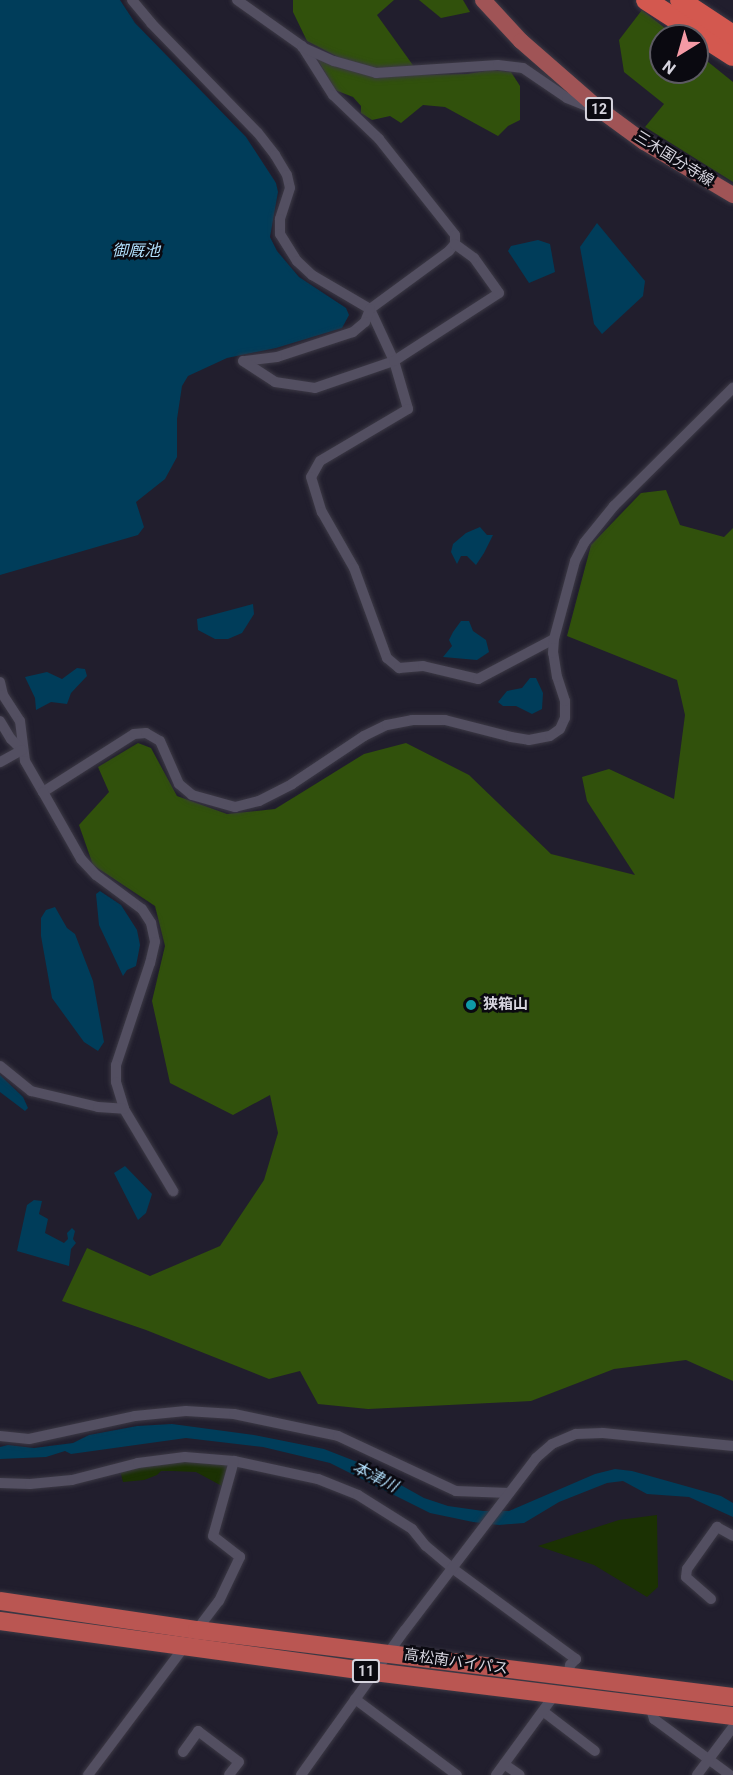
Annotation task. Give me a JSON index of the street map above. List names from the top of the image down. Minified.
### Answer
{"streets":{"highway":["高松南バイパス","11"],"main road":["12","三木国分寺線"]},"water":["御厩池","本津川"],"places":["狭箱山"],"north":"bottom left"}
